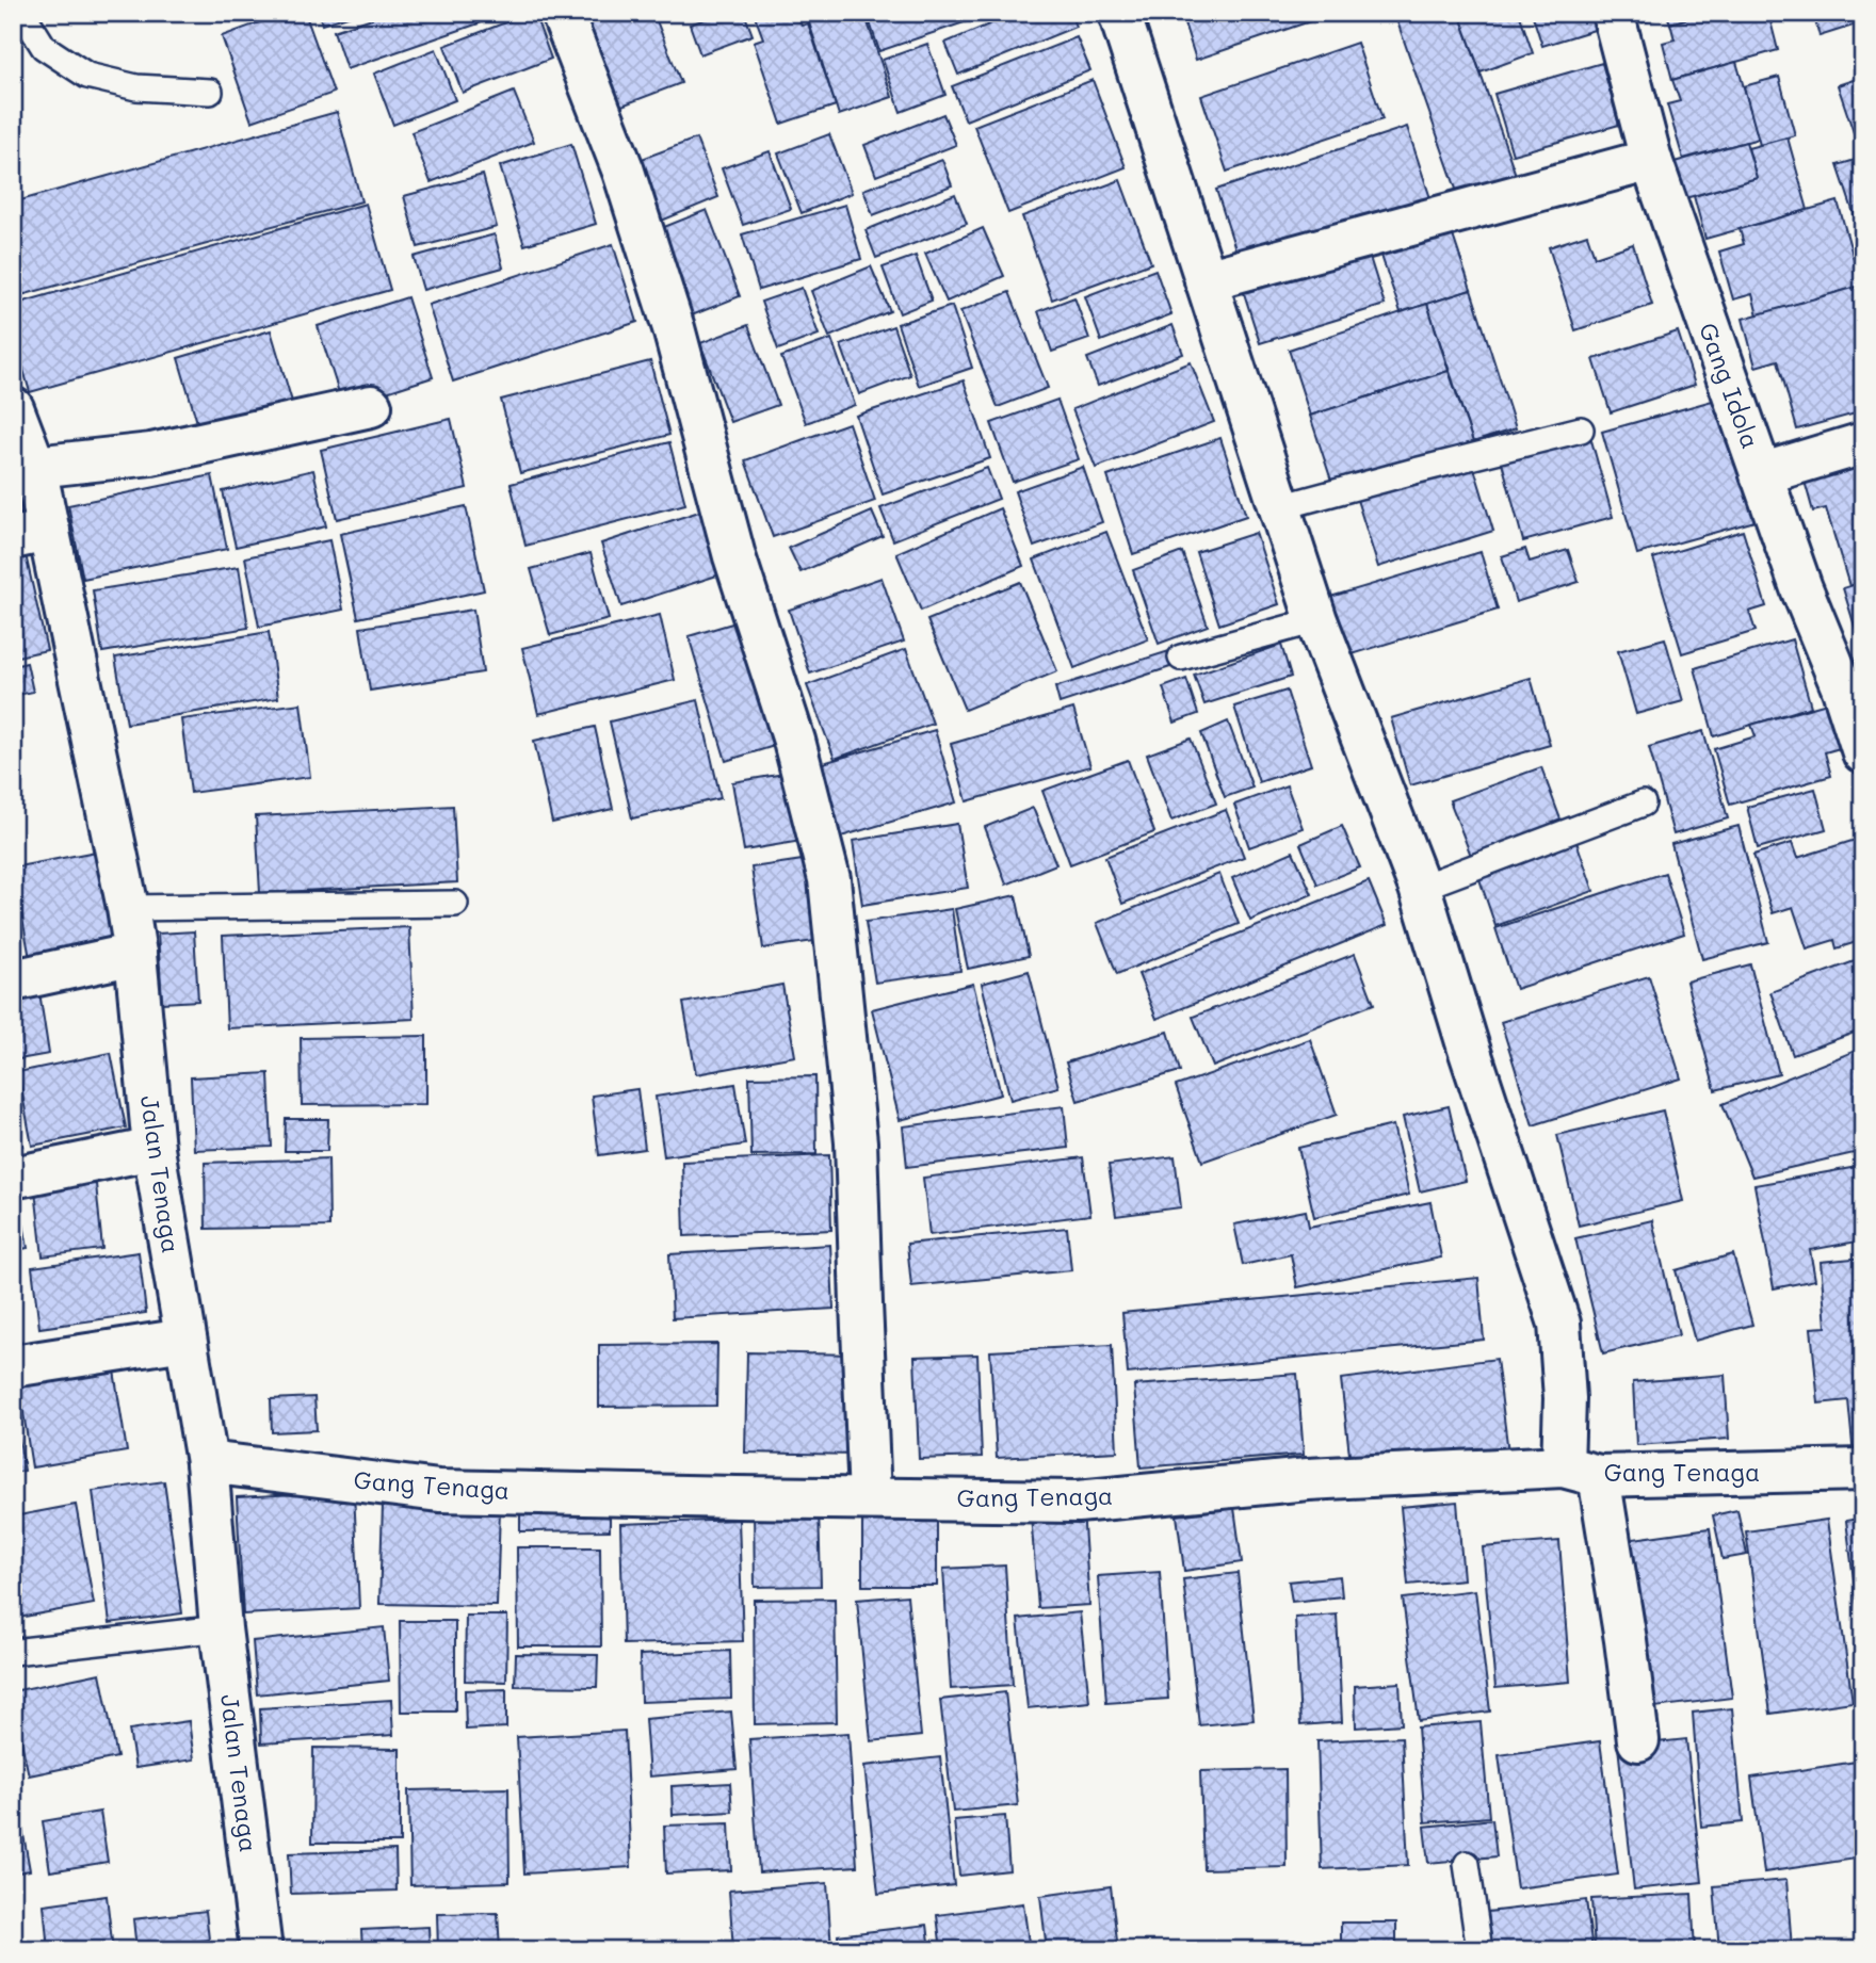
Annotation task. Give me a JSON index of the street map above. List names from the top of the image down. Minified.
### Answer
{"streets":{"street":["Gang Idola","Jalan Tenaga","Gang Tenaga"]},"crossings":[["Jalan Tenaga","Gang Tenaga"]]}
